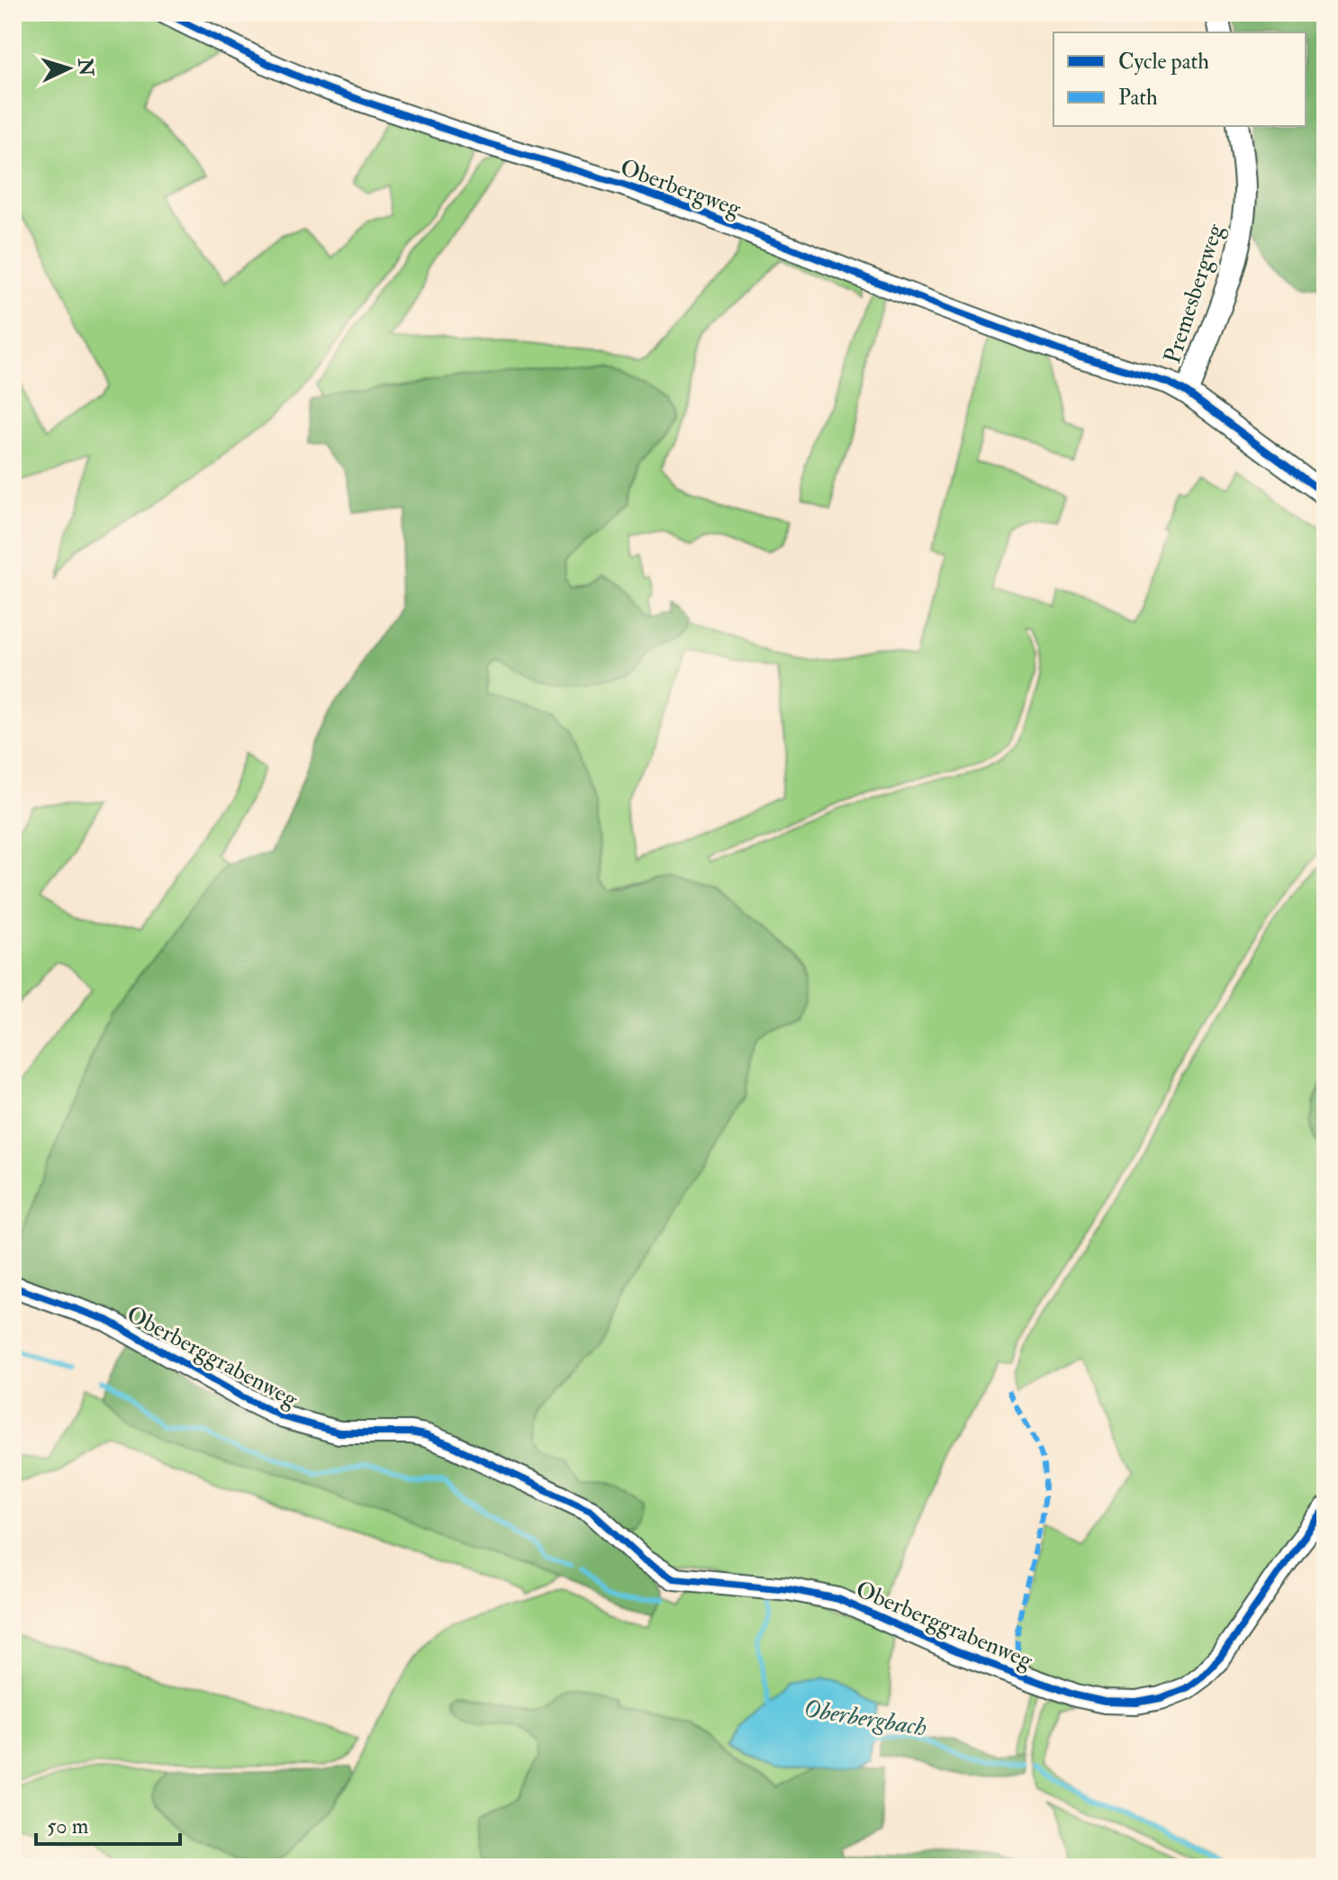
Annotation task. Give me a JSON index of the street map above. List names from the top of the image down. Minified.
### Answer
{"streets":{"street":["Oberbergweg","Premesbergweg","Oberberggrabenweg"]},"crossings":[["Oberbergweg","Premesbergweg"]],"water":["Oberbergbach"],"legend":["Cycle path","Path"],"scale_bar":"50 m","north":"right"}
